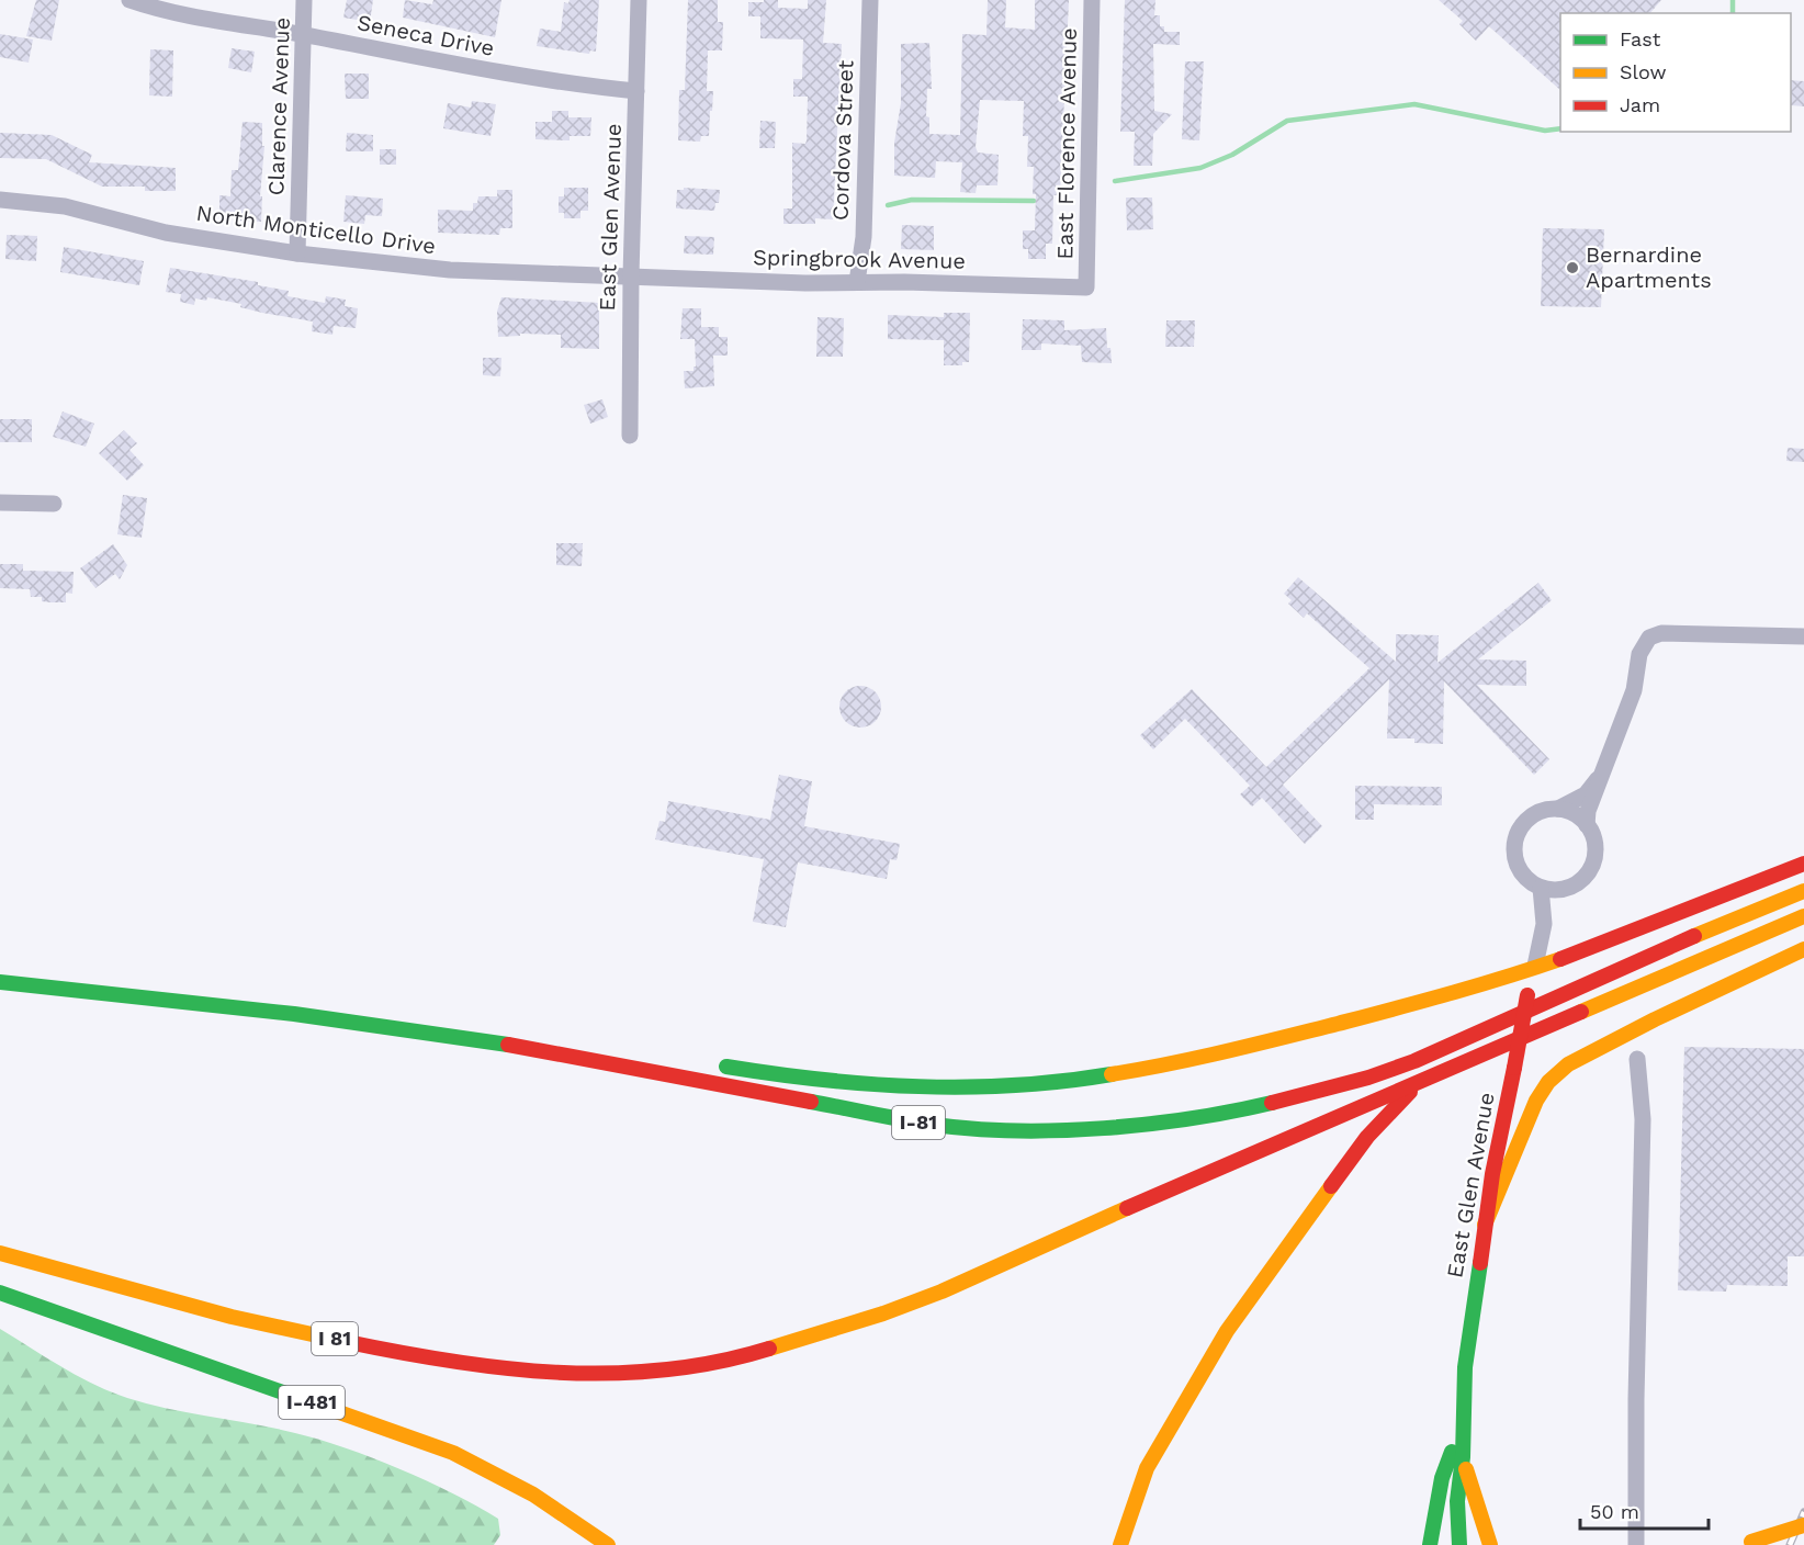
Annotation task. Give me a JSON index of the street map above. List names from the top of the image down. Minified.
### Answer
{"streets":{"main road":["East Glen Avenue","I-81","I 81","I-481"],"street":["Seneca Drive","Clarence Avenue","Cordova Street","East Florence Avenue","North Monticello Drive","Springbrook Avenue"]},"crossings":[["Seneca Drive","Clarence Avenue"],["Seneca Drive","East Glen Avenue"],["Clarence Avenue","North Monticello Drive"],["Cordova Street","Springbrook Avenue"],["East Florence Avenue","Springbrook Avenue"],["East Glen Avenue","North Monticello Drive"],["East Glen Avenue","Springbrook Avenue"],["North Monticello Drive","Springbrook Avenue"]],"places":["Bernardine Apartments"],"legend":["Fast","Slow","Jam"],"scale_bar":"50 m"}
